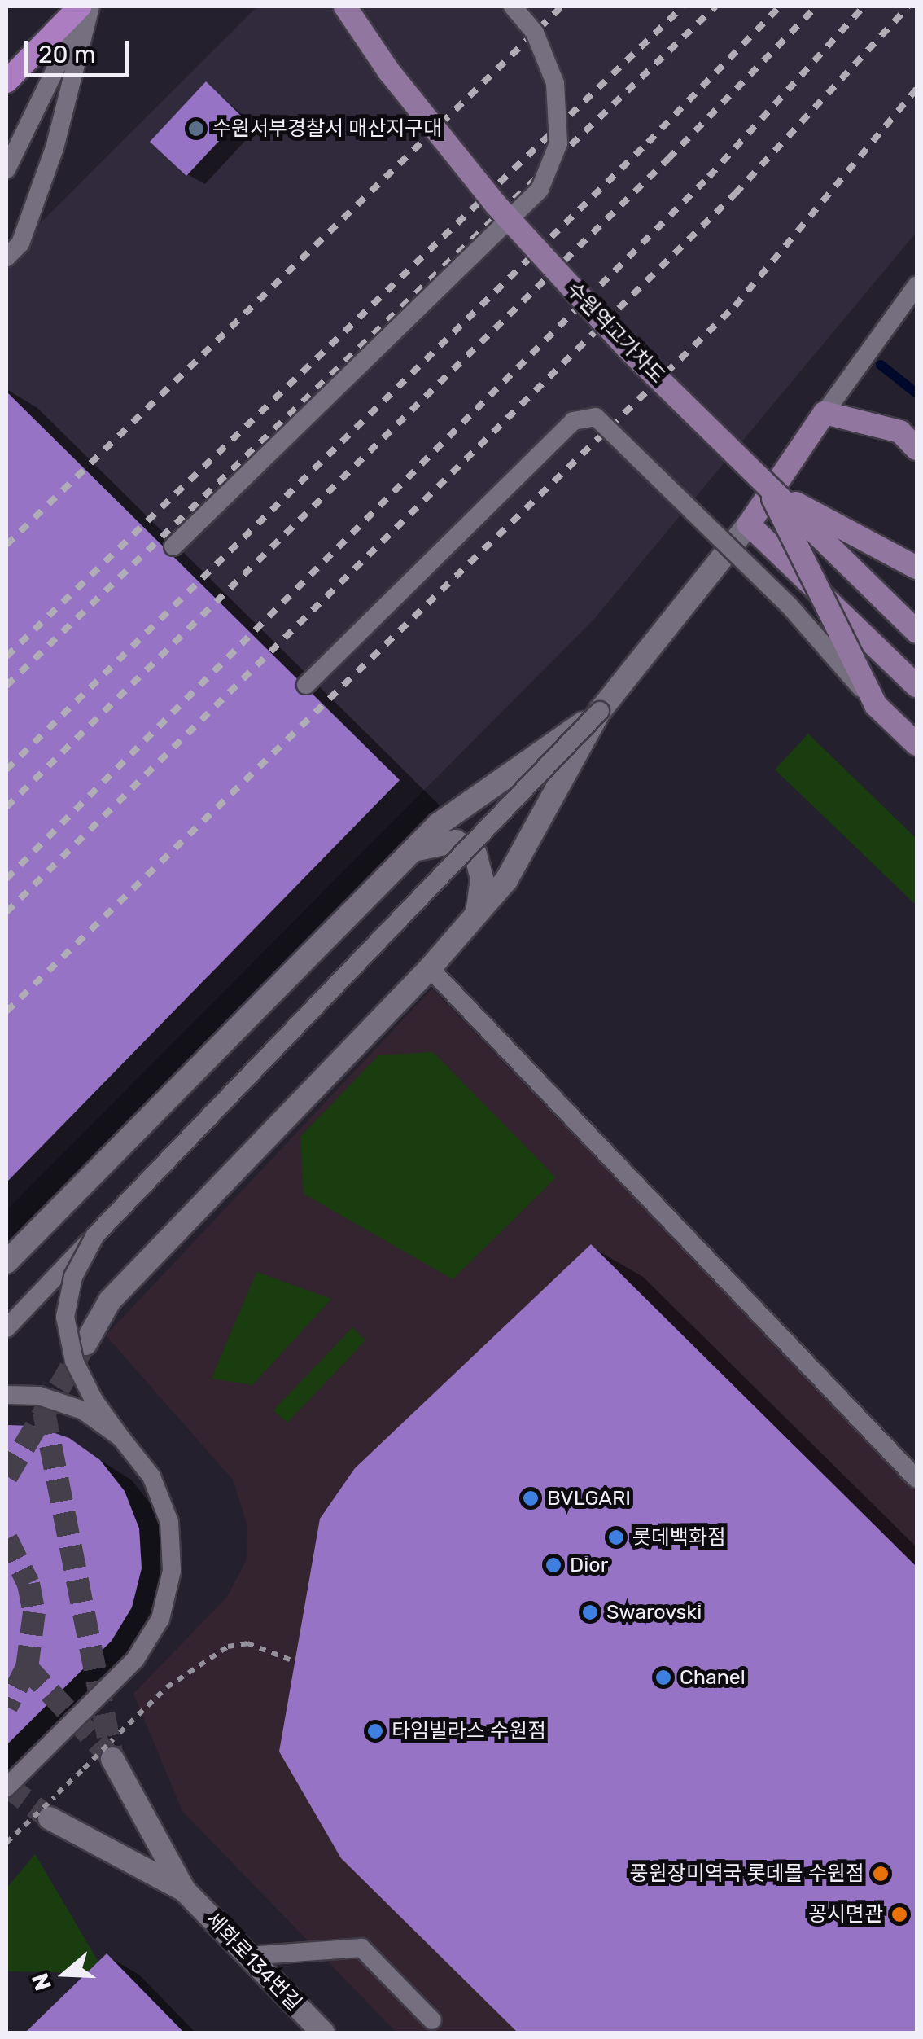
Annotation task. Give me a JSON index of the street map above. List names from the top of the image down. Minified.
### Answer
{"streets":{"main road":["수원역고가차도"],"street":["세화로134번길"]},"places":["수원서부경찰서 매산지구대","BVLGARI","롯데백화점","Dior","Swarovski","Chanel","타임빌라스 수원점","풍원장미역국 롯데몰 수원점","꽁시면관"],"scale_bar":"20 m","north":"left"}
